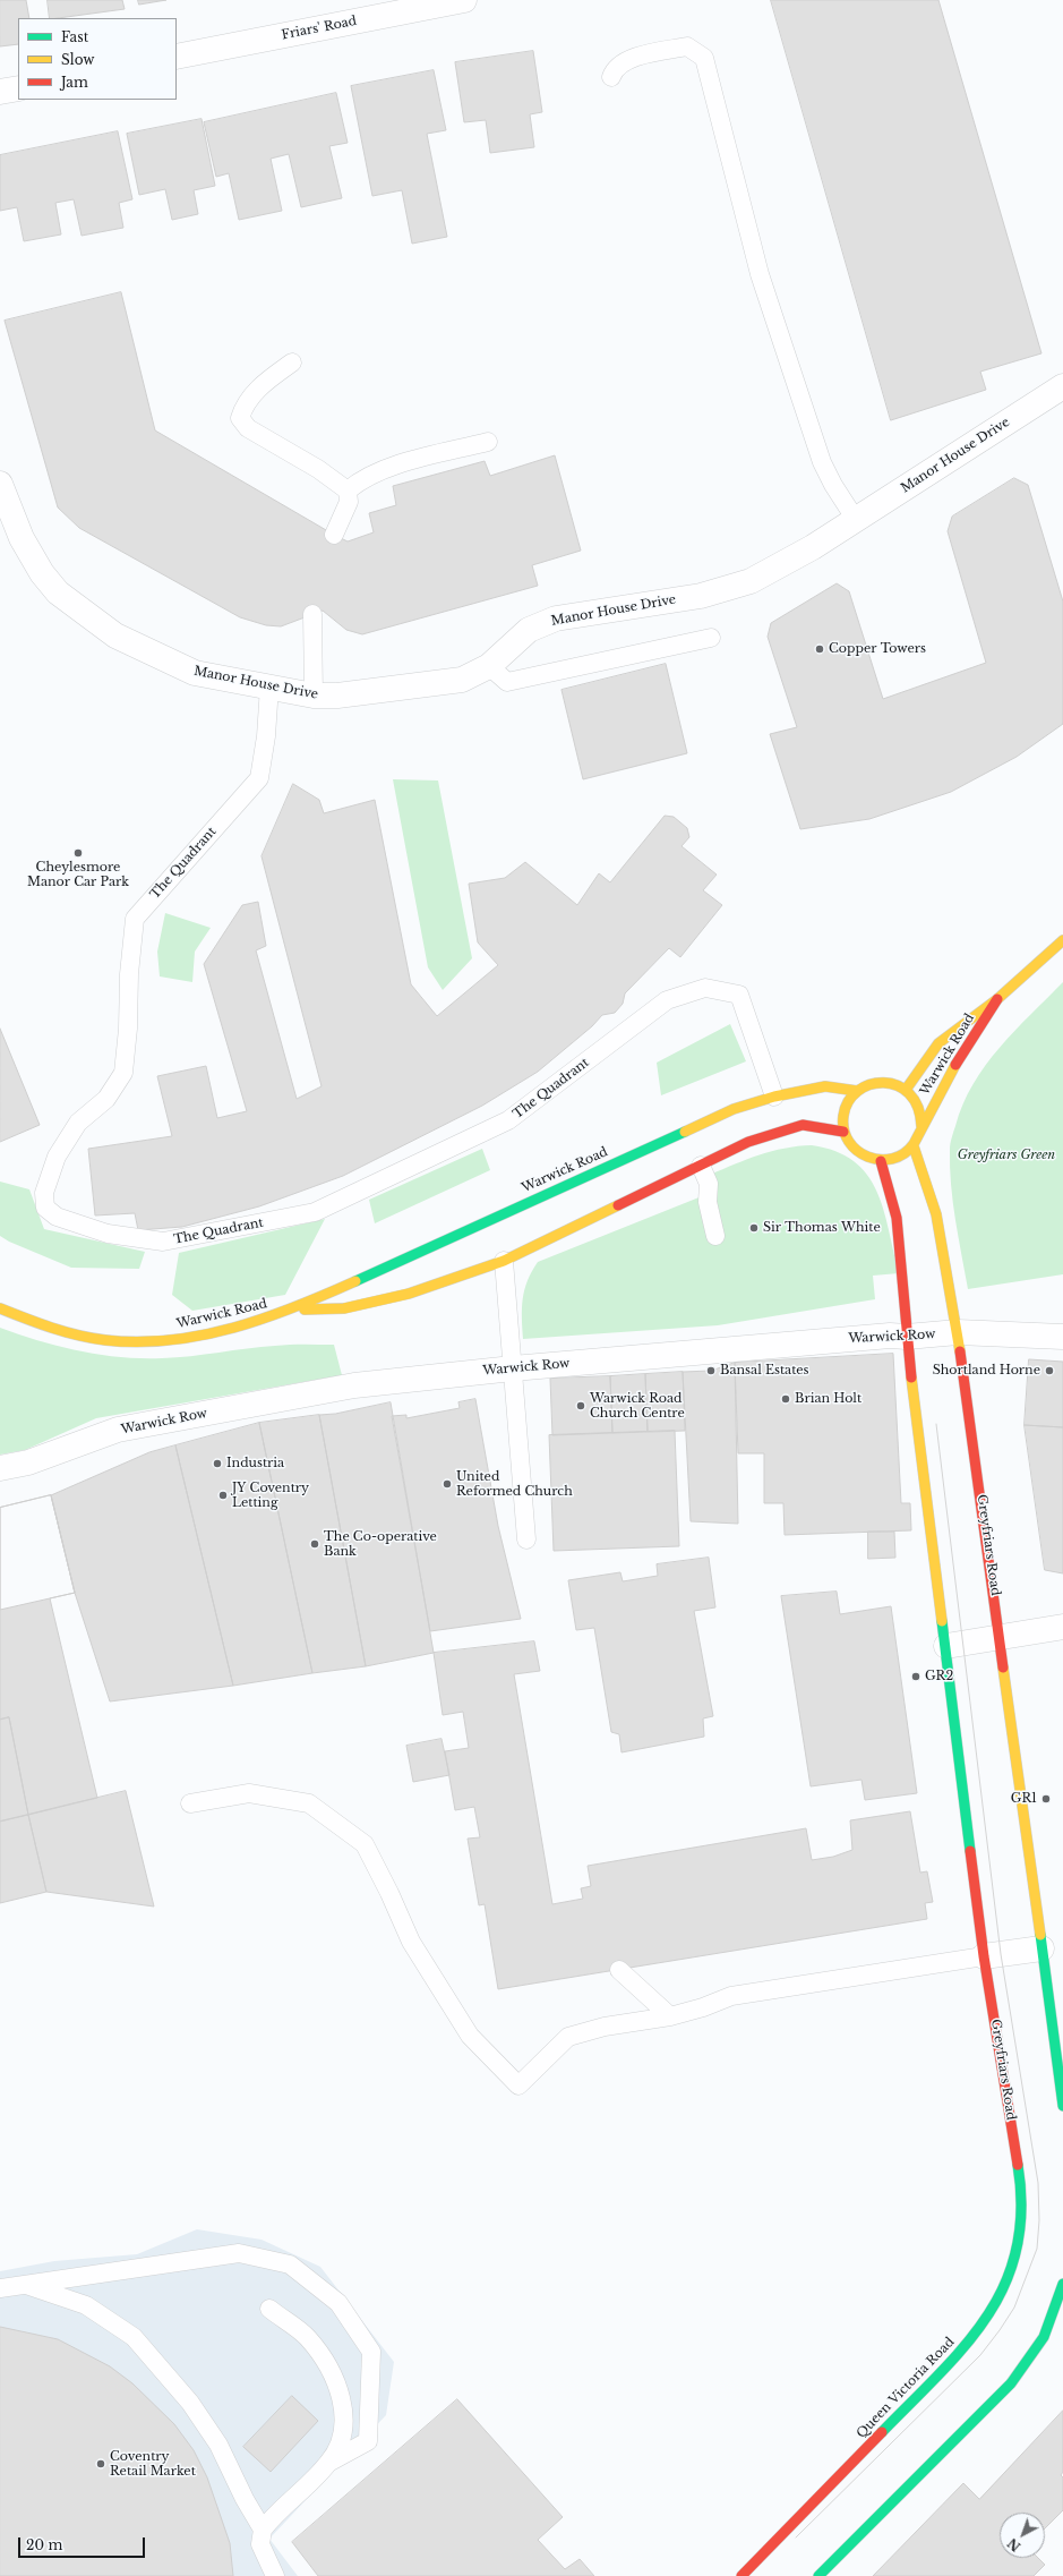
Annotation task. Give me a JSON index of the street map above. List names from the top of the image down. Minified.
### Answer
{"streets":{"street":["Friars' Road","Manor House Drive","Warwick Road","Warwick Row","Greyfriars Road","Queen Victoria Road"],"lane":["The Quadrant"]},"crossings":[["Manor House Drive","The Quadrant"],["The Quadrant","Warwick Road"],["Warwick Road","Greyfriars Road"],["Warwick Row","Greyfriars Road"],["Greyfriars Road","Queen Victoria Road"]],"parks":["Greyfriars Green"],"places":["Copper Towers","Cheylesmore Manor Car Park","Sir Thomas White","Bansal Estates","Shortland Horne","Brian Holt","Warwick Road Church Centre","Industria","United Reformed Church","JY Coventry Letting","The Co-operative Bank","GR2","GR1","Coventry Retail Market"],"legend":["Fast","Slow","Jam"],"scale_bar":"20 m","north":"bottom left"}
